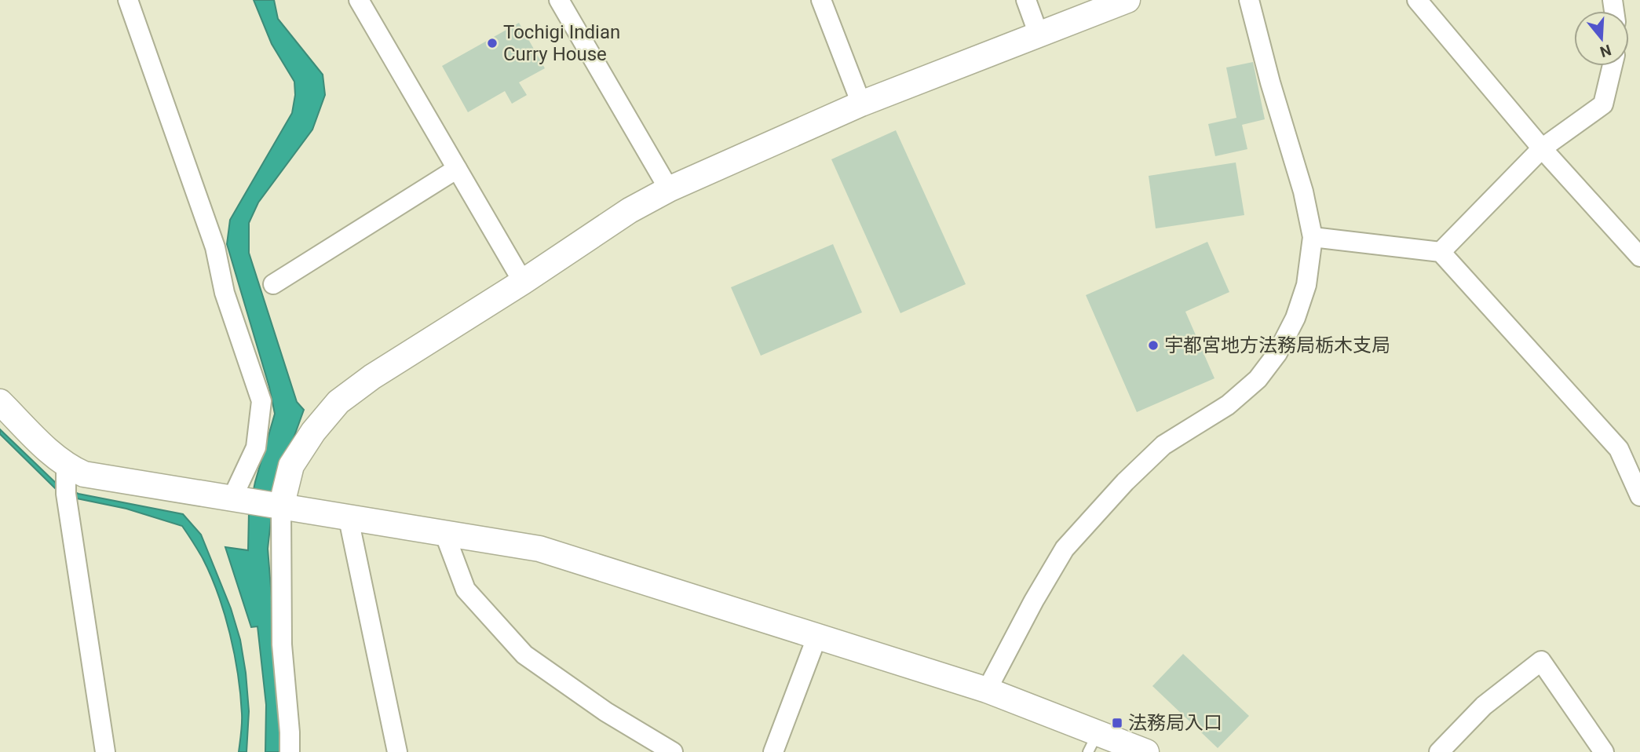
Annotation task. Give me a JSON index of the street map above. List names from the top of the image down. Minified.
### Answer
{"places":{"other":["Tochigi Indian Curry House","宇都宮地方法務局栃木支局"],"transit":["法務局入口"]},"north":"bottom"}
